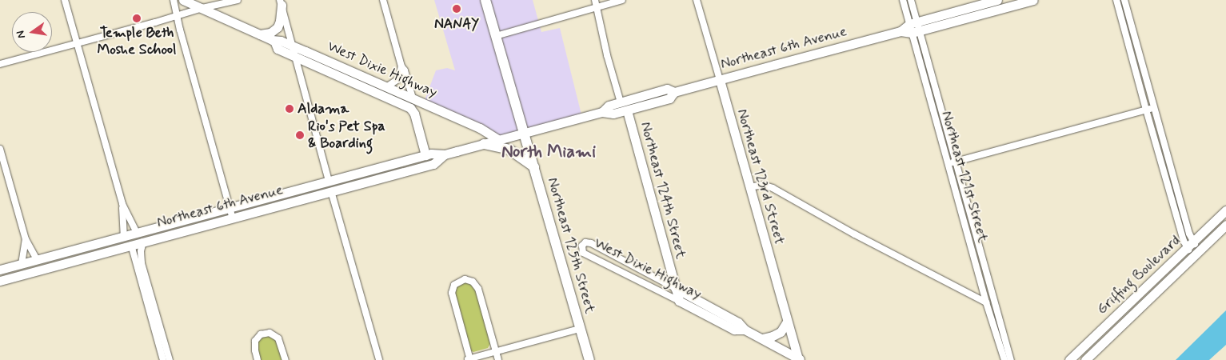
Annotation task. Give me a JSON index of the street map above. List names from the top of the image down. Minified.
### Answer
{"streets":{"main road":["Northeast 6th Avenue","West Dixie Highway","Northeast 123rd Street","Northeast 124th Street","Northeast 125th Street","Griffing Boulevard"],"street":["Northeast 121st Street"]},"crossings":[["Northeast 6th Avenue","West Dixie Highway"],["Northeast 6th Avenue","Northeast 123rd Street"],["Northeast 6th Avenue","Northeast 121st Street"],["Northeast 6th Avenue","Northeast 124th Street"],["Northeast 6th Avenue","Northeast 125th Street"],["West Dixie Highway","Northeast 123rd Street"],["West Dixie Highway","Northeast 124th Street"]],"districts":["North Miami"],"places":["NANAY","Temple Beth Moshe School","Aldama","Rio's Pet Spa & Boarding"],"north":"left"}
